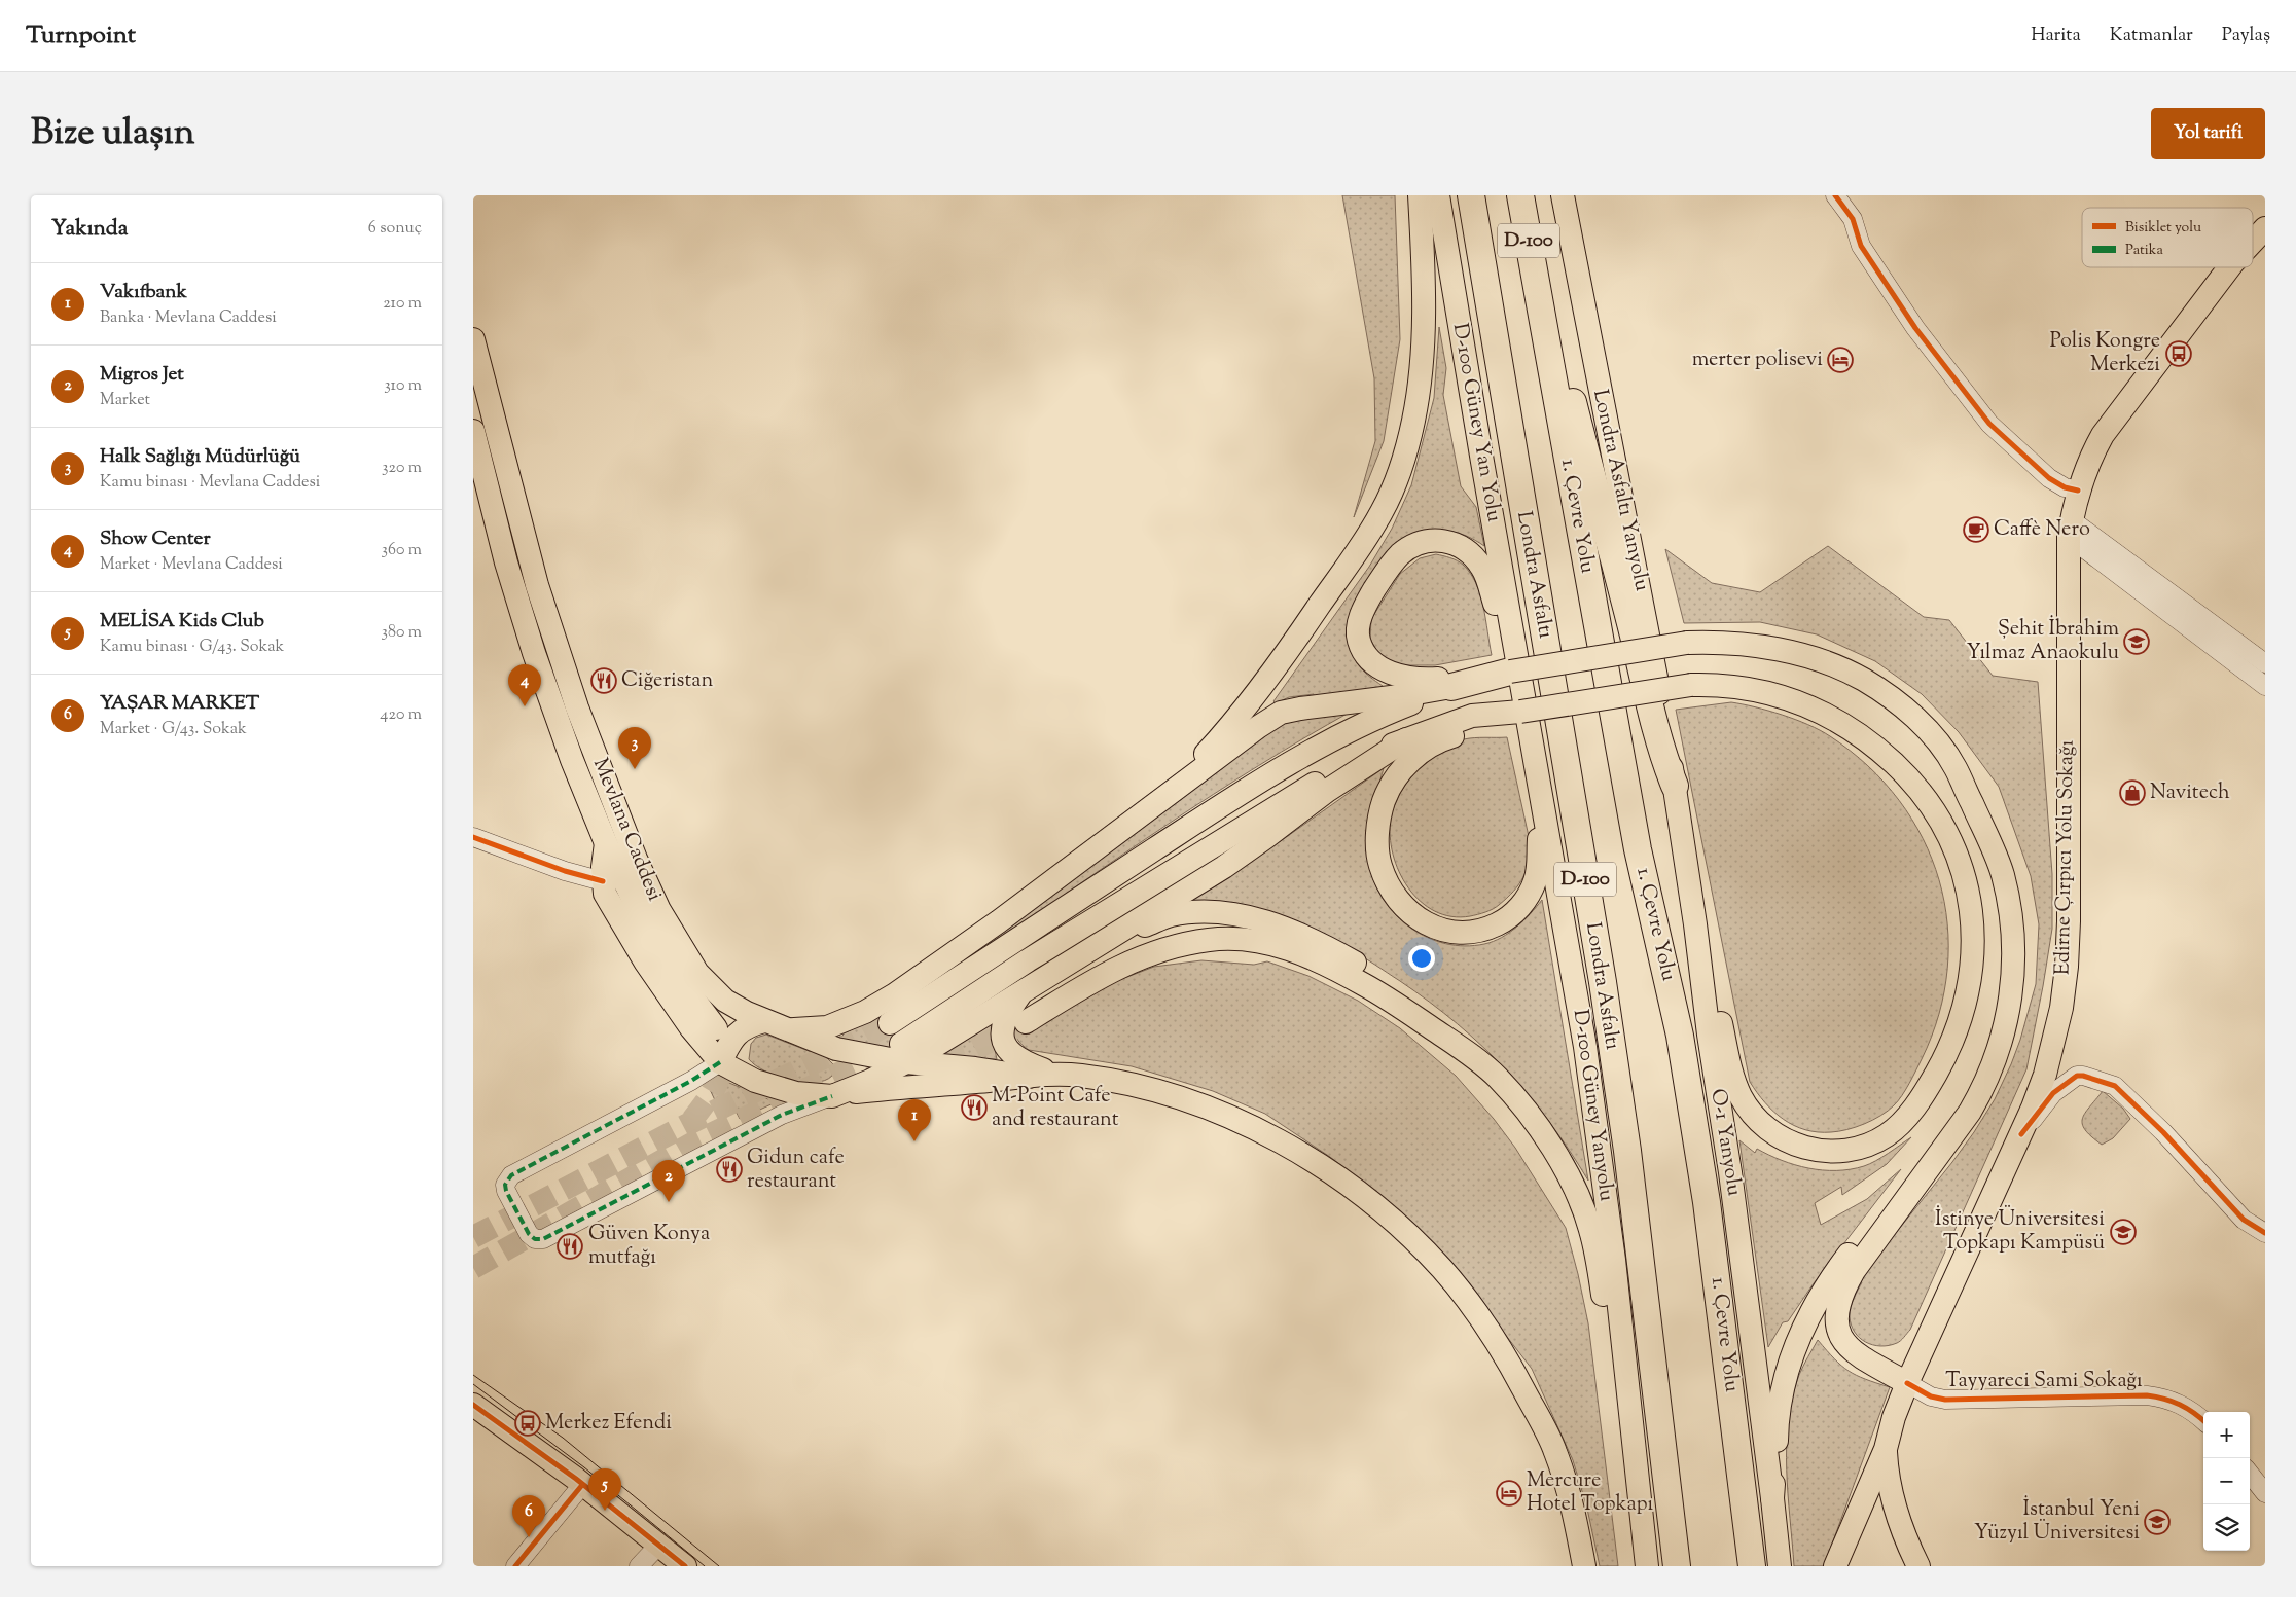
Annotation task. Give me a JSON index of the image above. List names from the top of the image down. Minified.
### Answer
{"streets":{"highway":["D-100","1. Çevre Yolu","Londra Asfaltı"],"main road":["D-100 Güney Yan Yolu","Londra Asfaltı Yanyolu","Mevlana Caddesi","Edirne Çırpıcı Yolu Sokağı","D-100 Güney Yanyolu","O-1 Yanyolu"],"street":["Tayyareci Sami Sokağı"]},"crossings":[["D-100","1. Çevre Yolu"],["D-100 Güney Yan Yolu","D-100 Güney Yanyolu"],["Londra Asfaltı Yanyolu","O-1 Yanyolu"],["Edirne Çırpıcı Yolu Sokağı","Tayyareci Sami Sokağı"]],"places":{"bus stop":["Polis Kongre Merkezi","Merkez Efendi"],"hotel":["merter polisevi","Mercure Hotel Topkapı"],"cafe":["Caffè Nero"],"school or university":["Şehit İbrahim Yılmaz Anaokulu","İstinye Üniversitesi Topkapı Kampüsü","İstanbul Yeni Yüzyıl Üniversitesi"],"restaurant":["Ciğeristan","M-Point Cafe and restaurant","Gidun cafe restaurant","Güven Konya mutfağı"],"shop":["Navitech"]},"legend":["Bisiklet yolu","Patika"],"page":{"header":"Turnpoint","nav":["Harita","Katmanlar","Paylaş"],"title":"Bize ulaşın","buttons":"Yol tarifi","heading":["Yakında","6 sonuç"],"list":[{"mark":"1","name":"Vakıfbank","note":"Banka · Mevlana Caddesi","value":"210 m"},{"mark":"2","name":"Migros Jet","note":"Market","value":"310 m"},{"mark":"3","name":"Halk Sağlığı Müdürlüğü","note":"Kamu binası · Mevlana Caddesi","value":"320 m"},{"mark":"4","name":"Show Center","note":"Market · Mevlana Caddesi","value":"360 m"},{"mark":"5","name":"MELİSA Kids Club","note":"Kamu binası · G/43. Sokak","value":"380 m"},{"mark":"6","name":"YAŞAR MARKET","note":"Market · G/43. Sokak","value":"420 m"}],"pins":["4","3","1","2","5","6"],"map_buttons":["+","−"]}}
